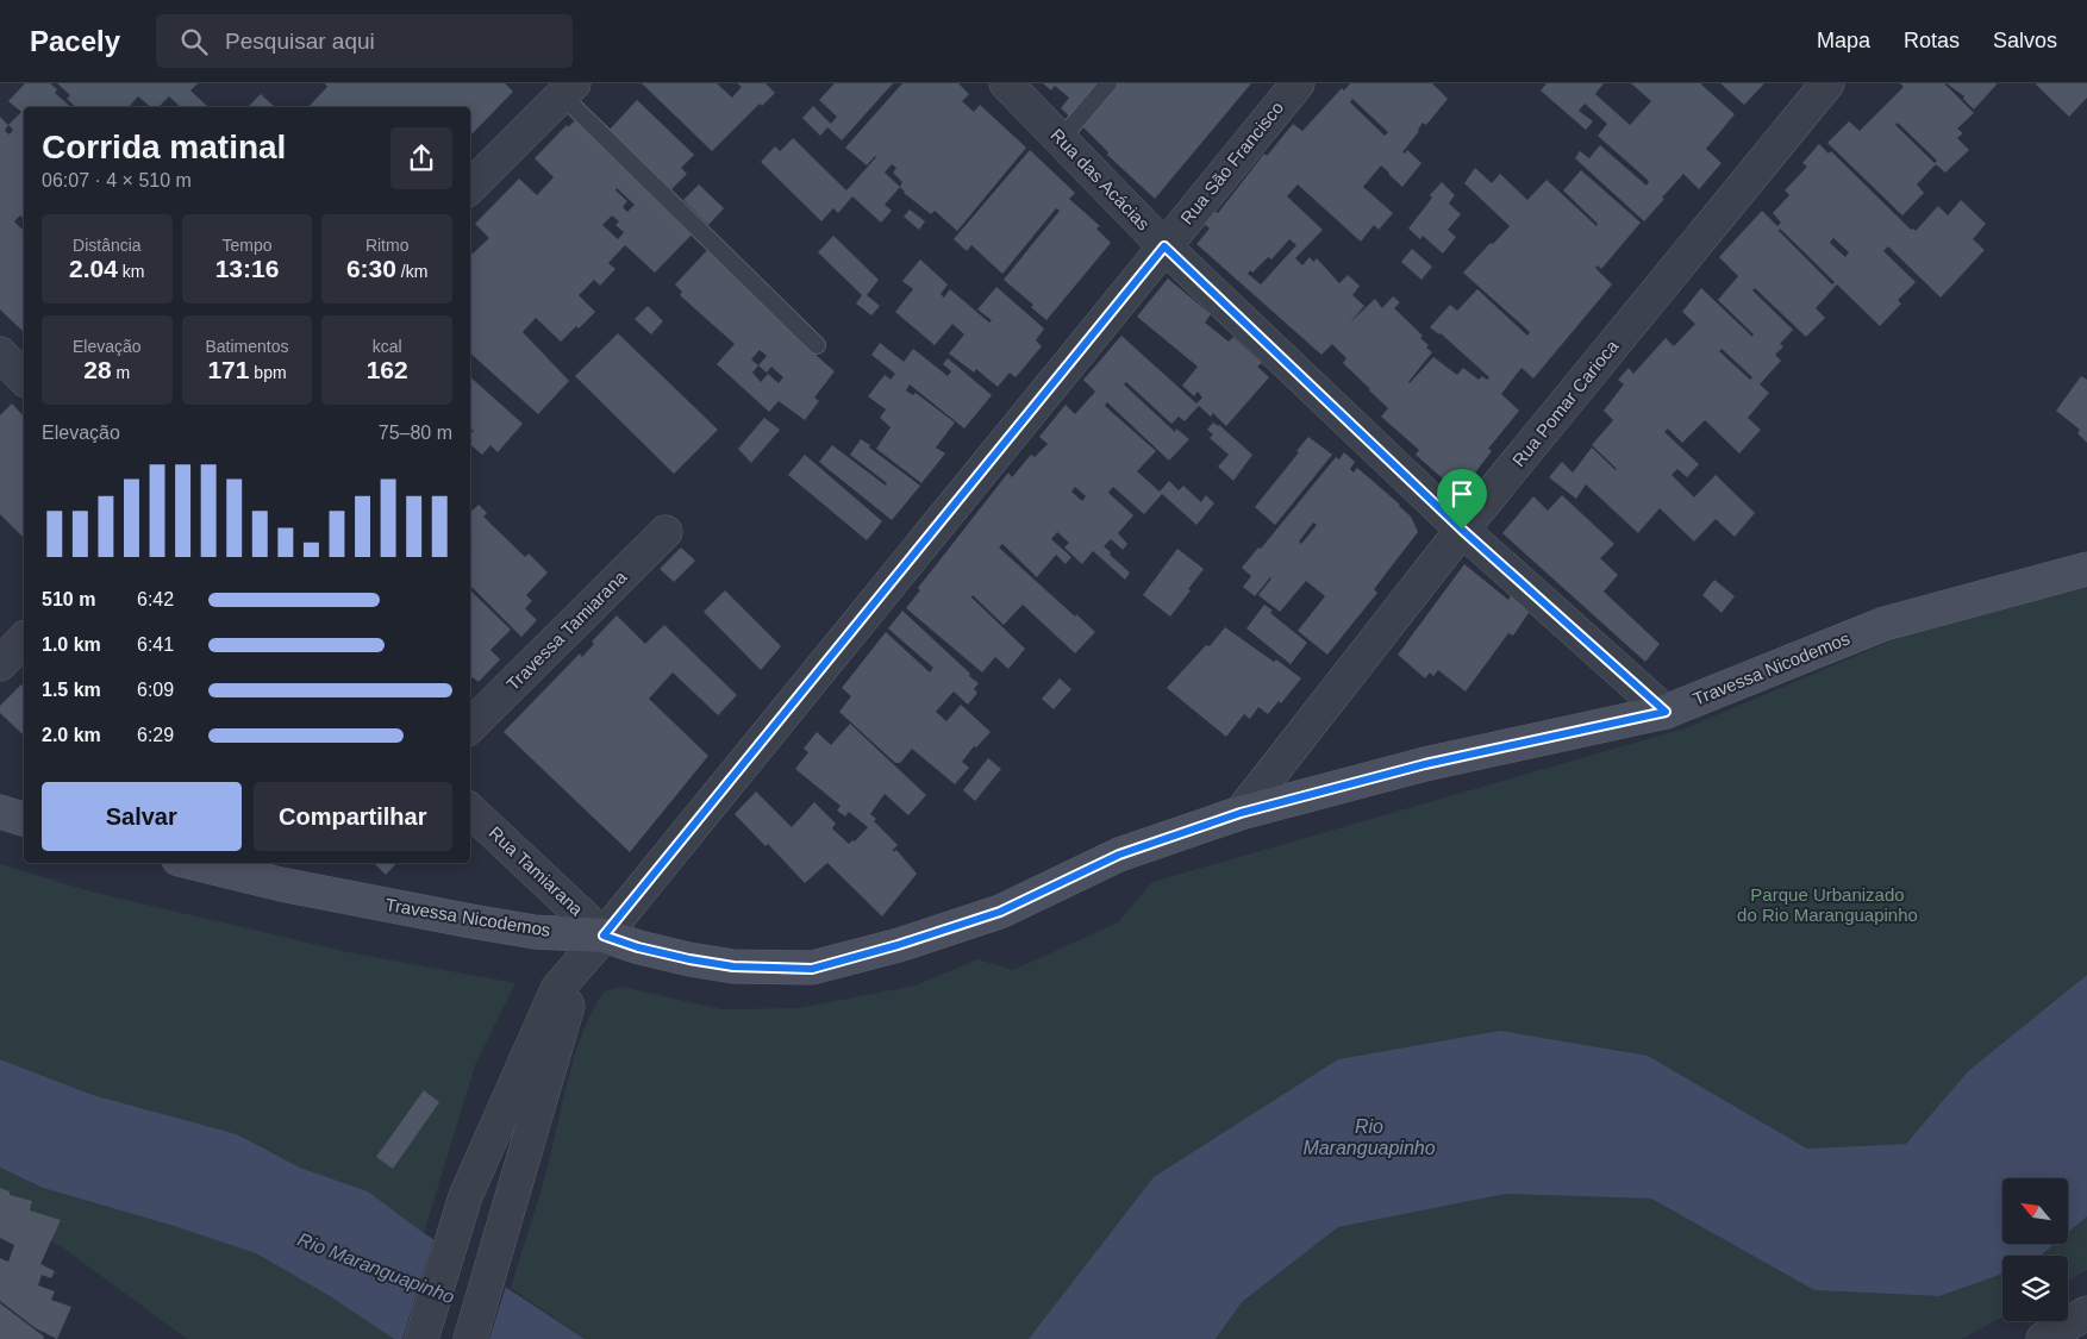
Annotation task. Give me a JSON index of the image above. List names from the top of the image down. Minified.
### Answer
{"streets":{"main road":["Travessa Nicodemos"],"street":["Rua São Francisco","Rua das Acácias","Rua Pomar Carioca","Travessa Tamiarana","Rua Tamiarana"]},"crossings":[["Rua São Francisco","Rua das Acácias"],["Rua São Francisco","Travessa Nicodemos"],["Rua São Francisco","Rua Tamiarana"],["Rua das Acácias","Rua Pomar Carioca"],["Rua das Acácias","Travessa Nicodemos"],["Rua Pomar Carioca","Travessa Nicodemos"],["Travessa Nicodemos","Rua Tamiarana"]],"water":["Rio Maranguapinho"],"parks":["Parque Urbanizado do Rio Maranguapinho"],"north":"top left","page":{"header":"Pacely","search":"Pesquisar aqui","nav":["Mapa","Rotas","Salvos"],"heading":["Corrida matinal","06:07 · 4 × 510 m"],"stats":[["Distância","2.04 km"],["Tempo","13:16"],["Ritmo","6:30 /km"],["Elevação","28 m"],["Batimentos","171 bpm"],["kcal","162"]],"chart":["Elevação","75–80 m"],"list":[{"name":"510 m","note":"6:42"},{"name":"1.0 km","note":"6:41"},{"name":"1.5 km","note":"6:09"},{"name":"2.0 km","note":"6:29"}],"buttons":["Salvar","Compartilhar"]}}
